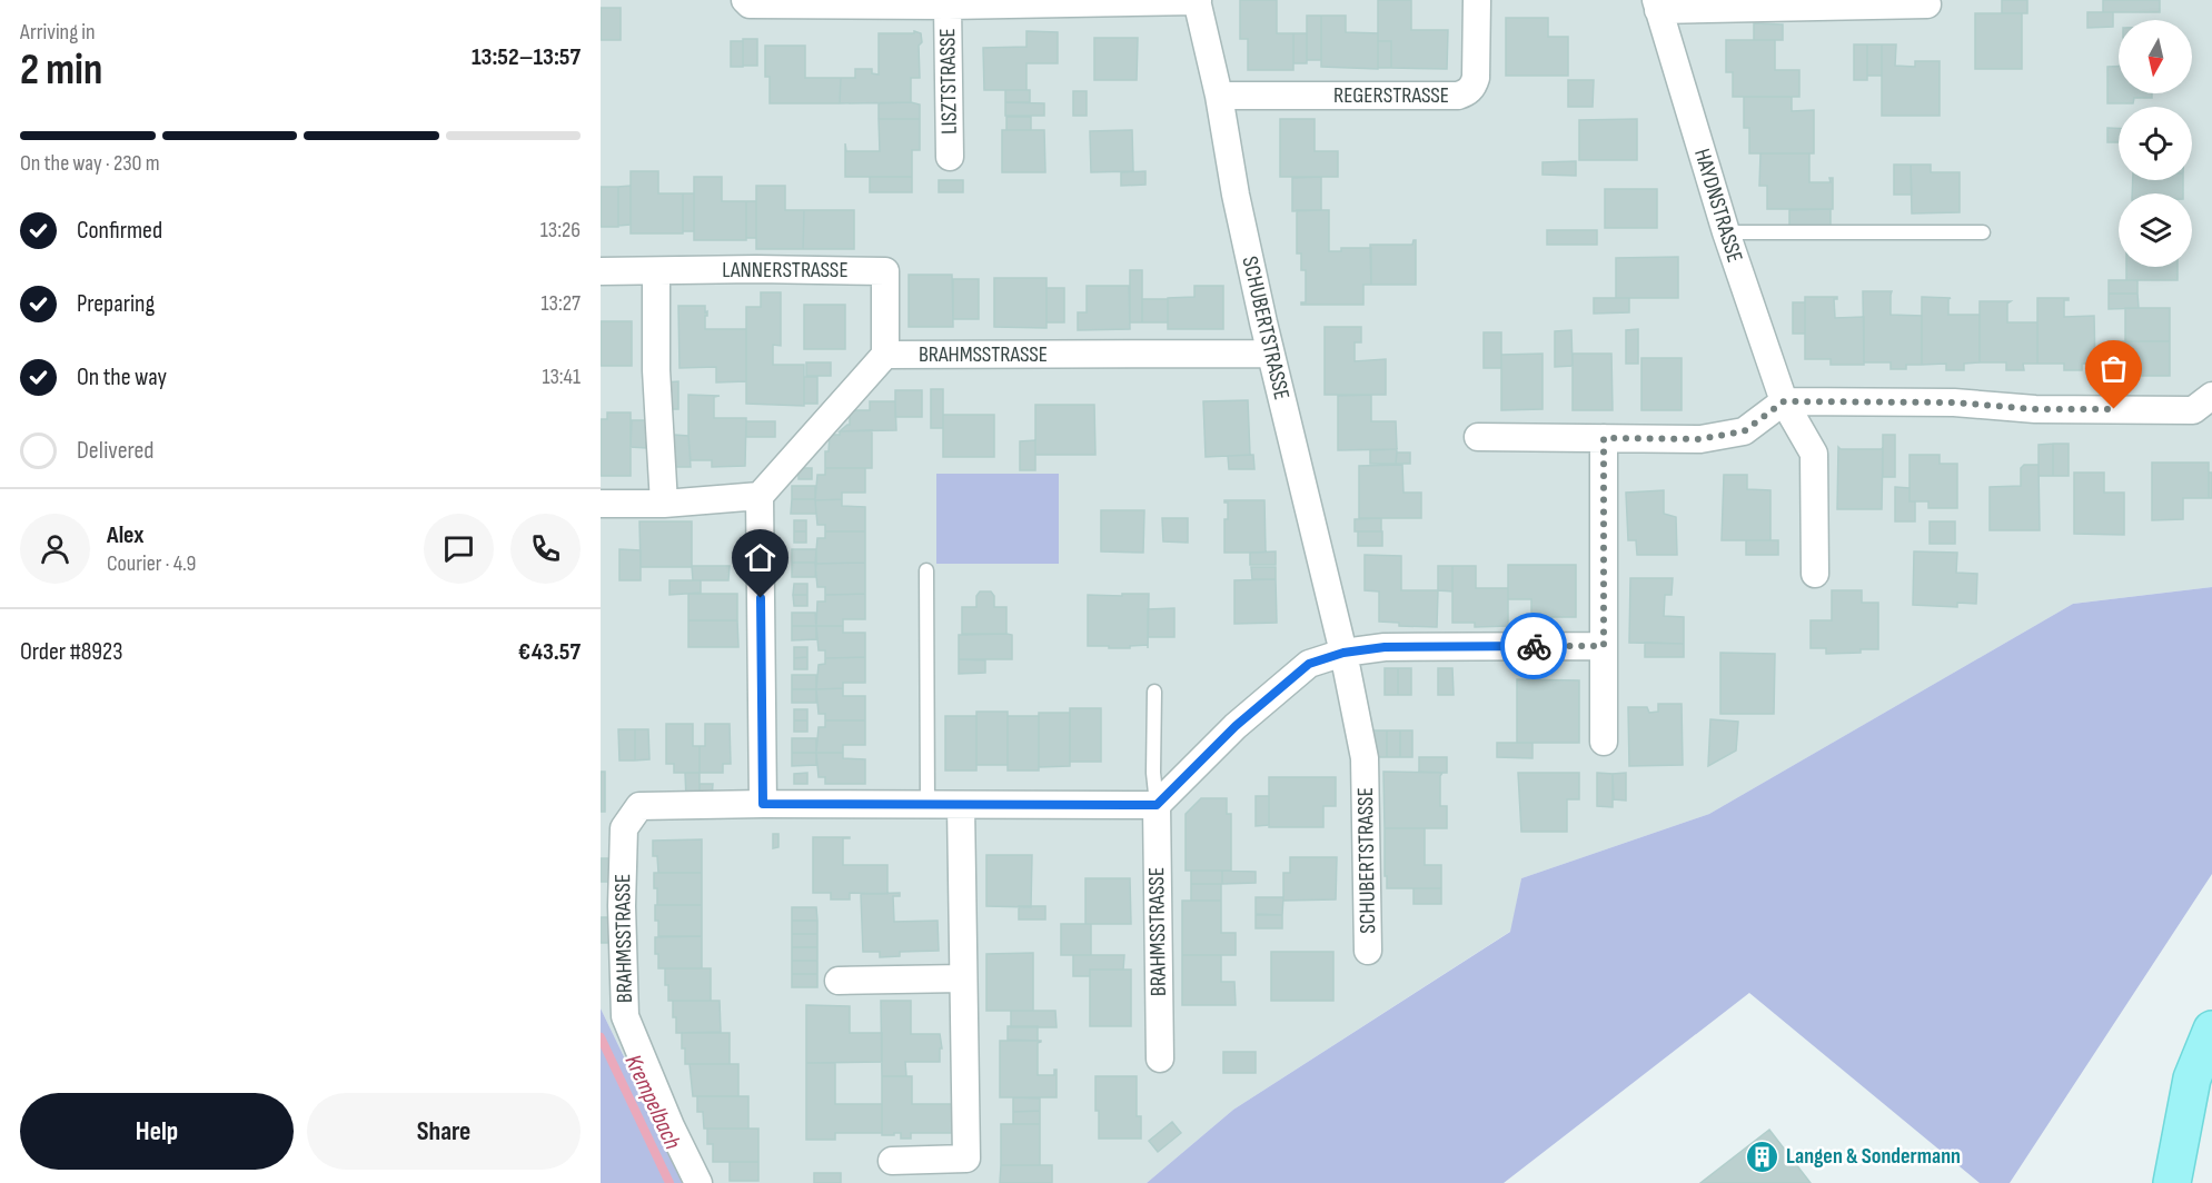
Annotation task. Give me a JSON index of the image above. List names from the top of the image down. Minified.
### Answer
{"streets":{"street":["LISZTSTRASSE","REGERSTRASSE","HAYDNSTRASSE","LANNERSTRASSE","SCHUBERTSTRASSE","BRAHMSSTRASSE"]},"crossings":[["LISZTSTRASSE","SCHUBERTSTRASSE"],["REGERSTRASSE","SCHUBERTSTRASSE"],["LANNERSTRASSE","BRAHMSSTRASSE"],["SCHUBERTSTRASSE","BRAHMSSTRASSE"]],"water":["Krempelbach"],"places":{"building":["Langen & Sondermann"]},"north":"bottom","page":{"heading":["2 min","Arriving in","13:52–13:57"],"panel":["Alex","Courier · 4.9","Order #8923","€43.57"],"bar":"On the way · 230 m","list":[["Confirmed","13:26"],["Preparing","13:27"],["On the way","13:41"],"Delivered"],"buttons":["Help","Share"]}}
